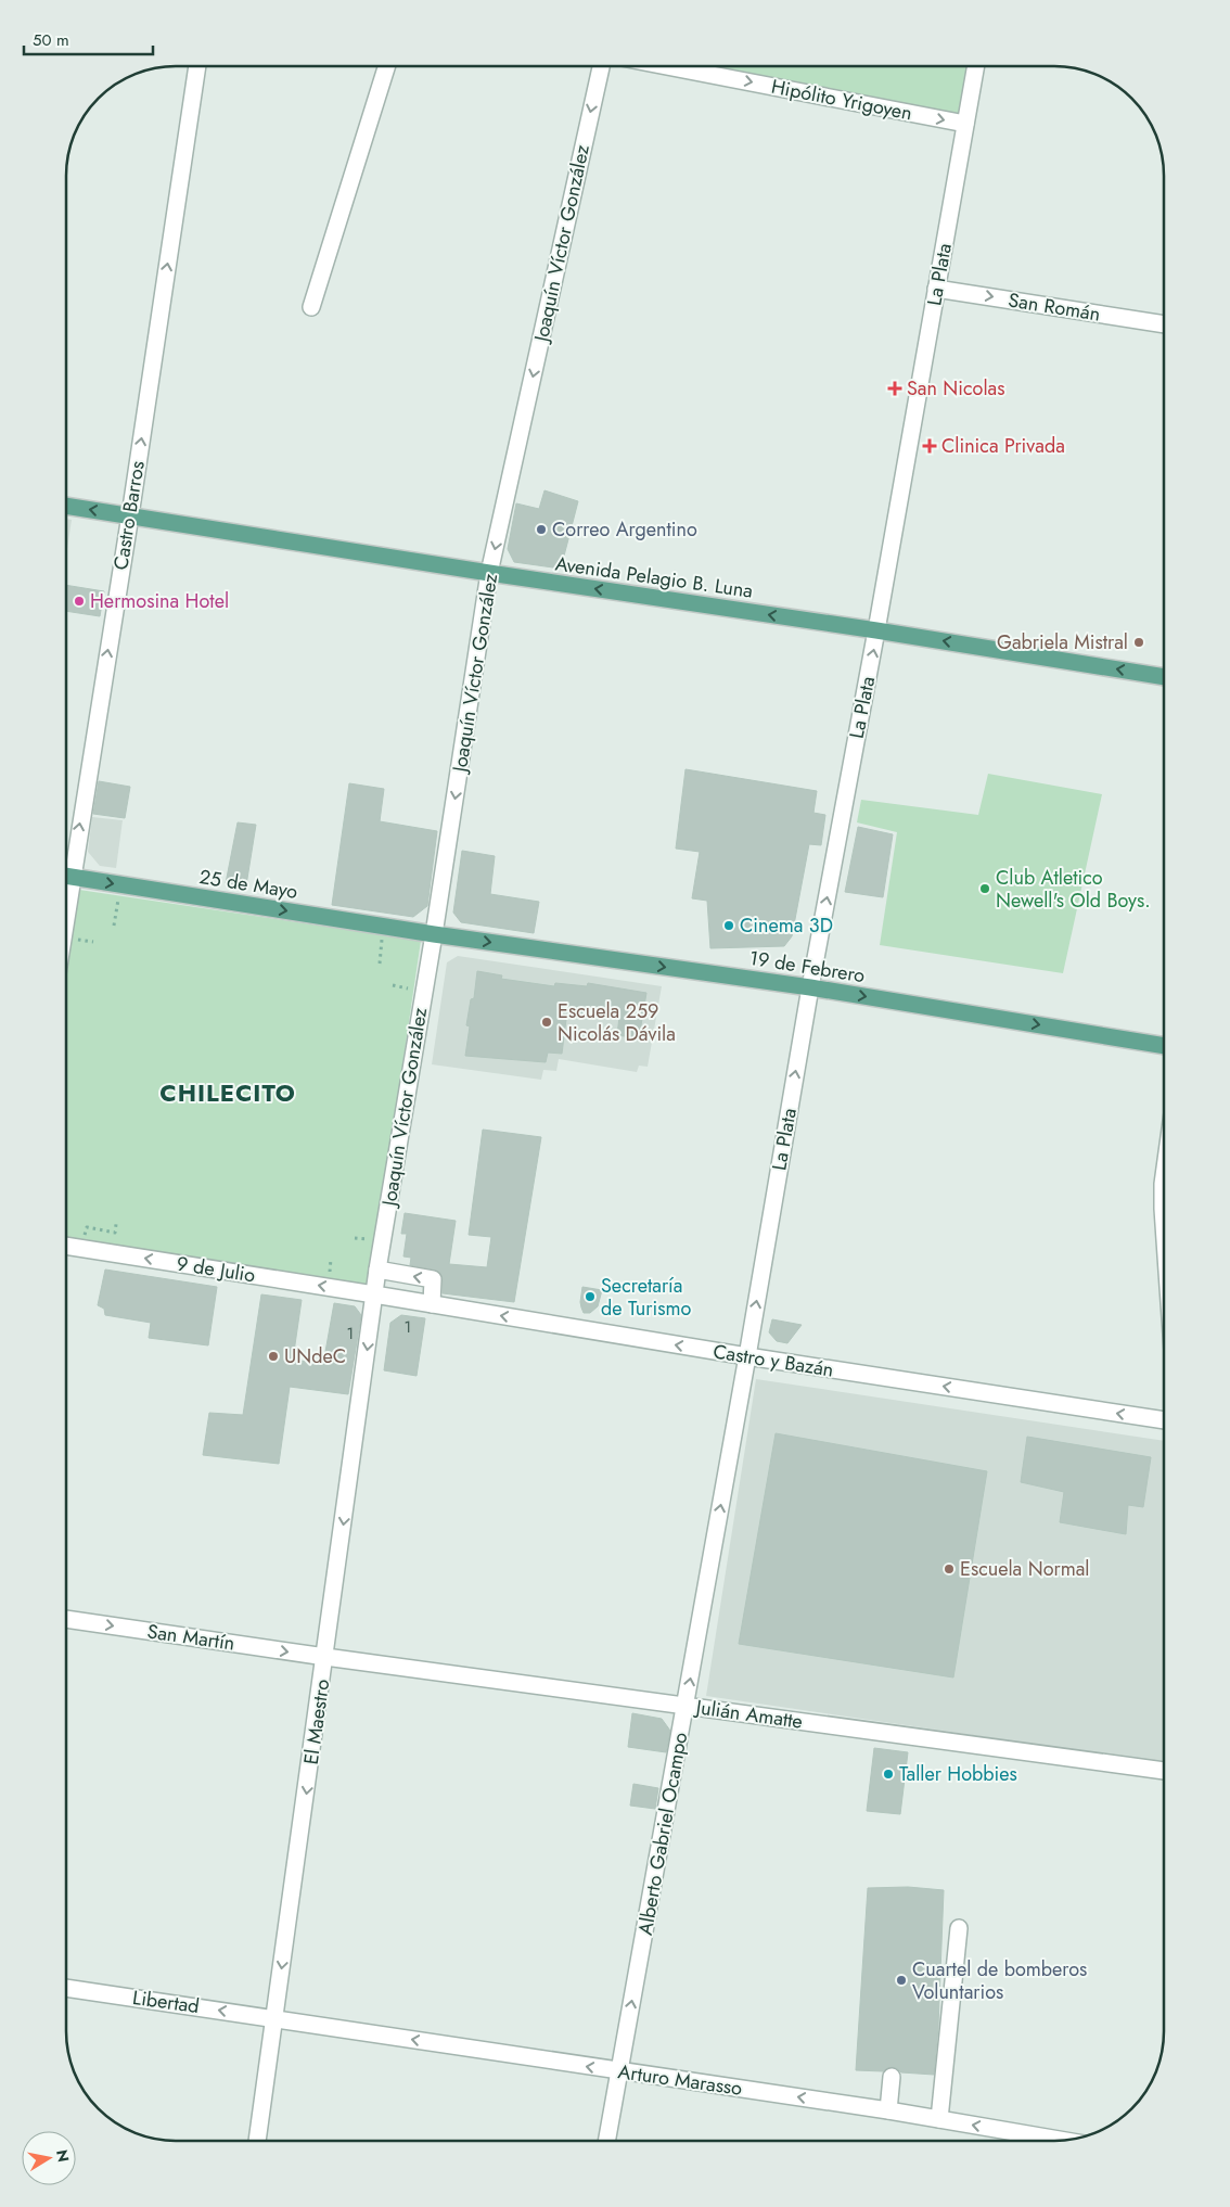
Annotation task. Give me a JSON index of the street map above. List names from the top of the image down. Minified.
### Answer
{"streets":{"main road":["Avenida Pelagio B. Luna","25 de Mayo","19 de Febrero"],"street":["Hipólito Yrigoyen","Joaquín Víctor González","La Plata","San Román","Castro Barros","9 de Julio","Castro y Bazán","San Martín","Julián Amatte","El Maestro","Alberto Gabriel Ocampo","Libertad","Arturo Marasso"]},"crossings":[["Hipólito Yrigoyen","La Plata"],["Joaquín Víctor González","Avenida Pelagio B. Luna"],["Joaquín Víctor González","25 de Mayo"],["Joaquín Víctor González","19 de Febrero"],["Joaquín Víctor González","9 de Julio"],["Joaquín Víctor González","Castro y Bazán"],["Joaquín Víctor González","El Maestro"],["La Plata","San Román"],["La Plata","Avenida Pelagio B. Luna"],["La Plata","19 de Febrero"],["La Plata","Castro y Bazán"],["La Plata","Alberto Gabriel Ocampo"],["Castro Barros","Avenida Pelagio B. Luna"],["25 de Mayo","19 de Febrero"],["9 de Julio","Castro y Bazán"],["9 de Julio","El Maestro"],["Castro y Bazán","El Maestro"],["Castro y Bazán","Alberto Gabriel Ocampo"],["San Martín","Julián Amatte"],["San Martín","El Maestro"],["Julián Amatte","El Maestro"],["Julián Amatte","Alberto Gabriel Ocampo"],["El Maestro","Libertad"],["El Maestro","Arturo Marasso"],["Alberto Gabriel Ocampo","Arturo Marasso"],["Libertad","Arturo Marasso"]],"one_way":["Hipólito Yrigoyen","Joaquín Víctor González","La Plata","San Román","Castro Barros","Avenida Pelagio B. Luna","25 de Mayo","19 de Febrero","9 de Julio","Castro y Bazán","San Martín","El Maestro","Alberto Gabriel Ocampo","Libertad","Arturo Marasso"],"districts":["CHILECITO"],"places":{"health":["San Nicolas","Clinica Privada"],"other":["Correo Argentino","Hermosina Hotel","Gabriela Mistral","Club Atletico Newell's Old Boys.","Cinema 3D","Escuela 259 Nicolás Dávila","Secretaría de Turismo","UNdeC","Escuela Normal","Taller Hobbies","Cuartel de bomberos Voluntarios"]},"house_numbers":["1","1"],"scale_bar":"50 m","north":"right"}
